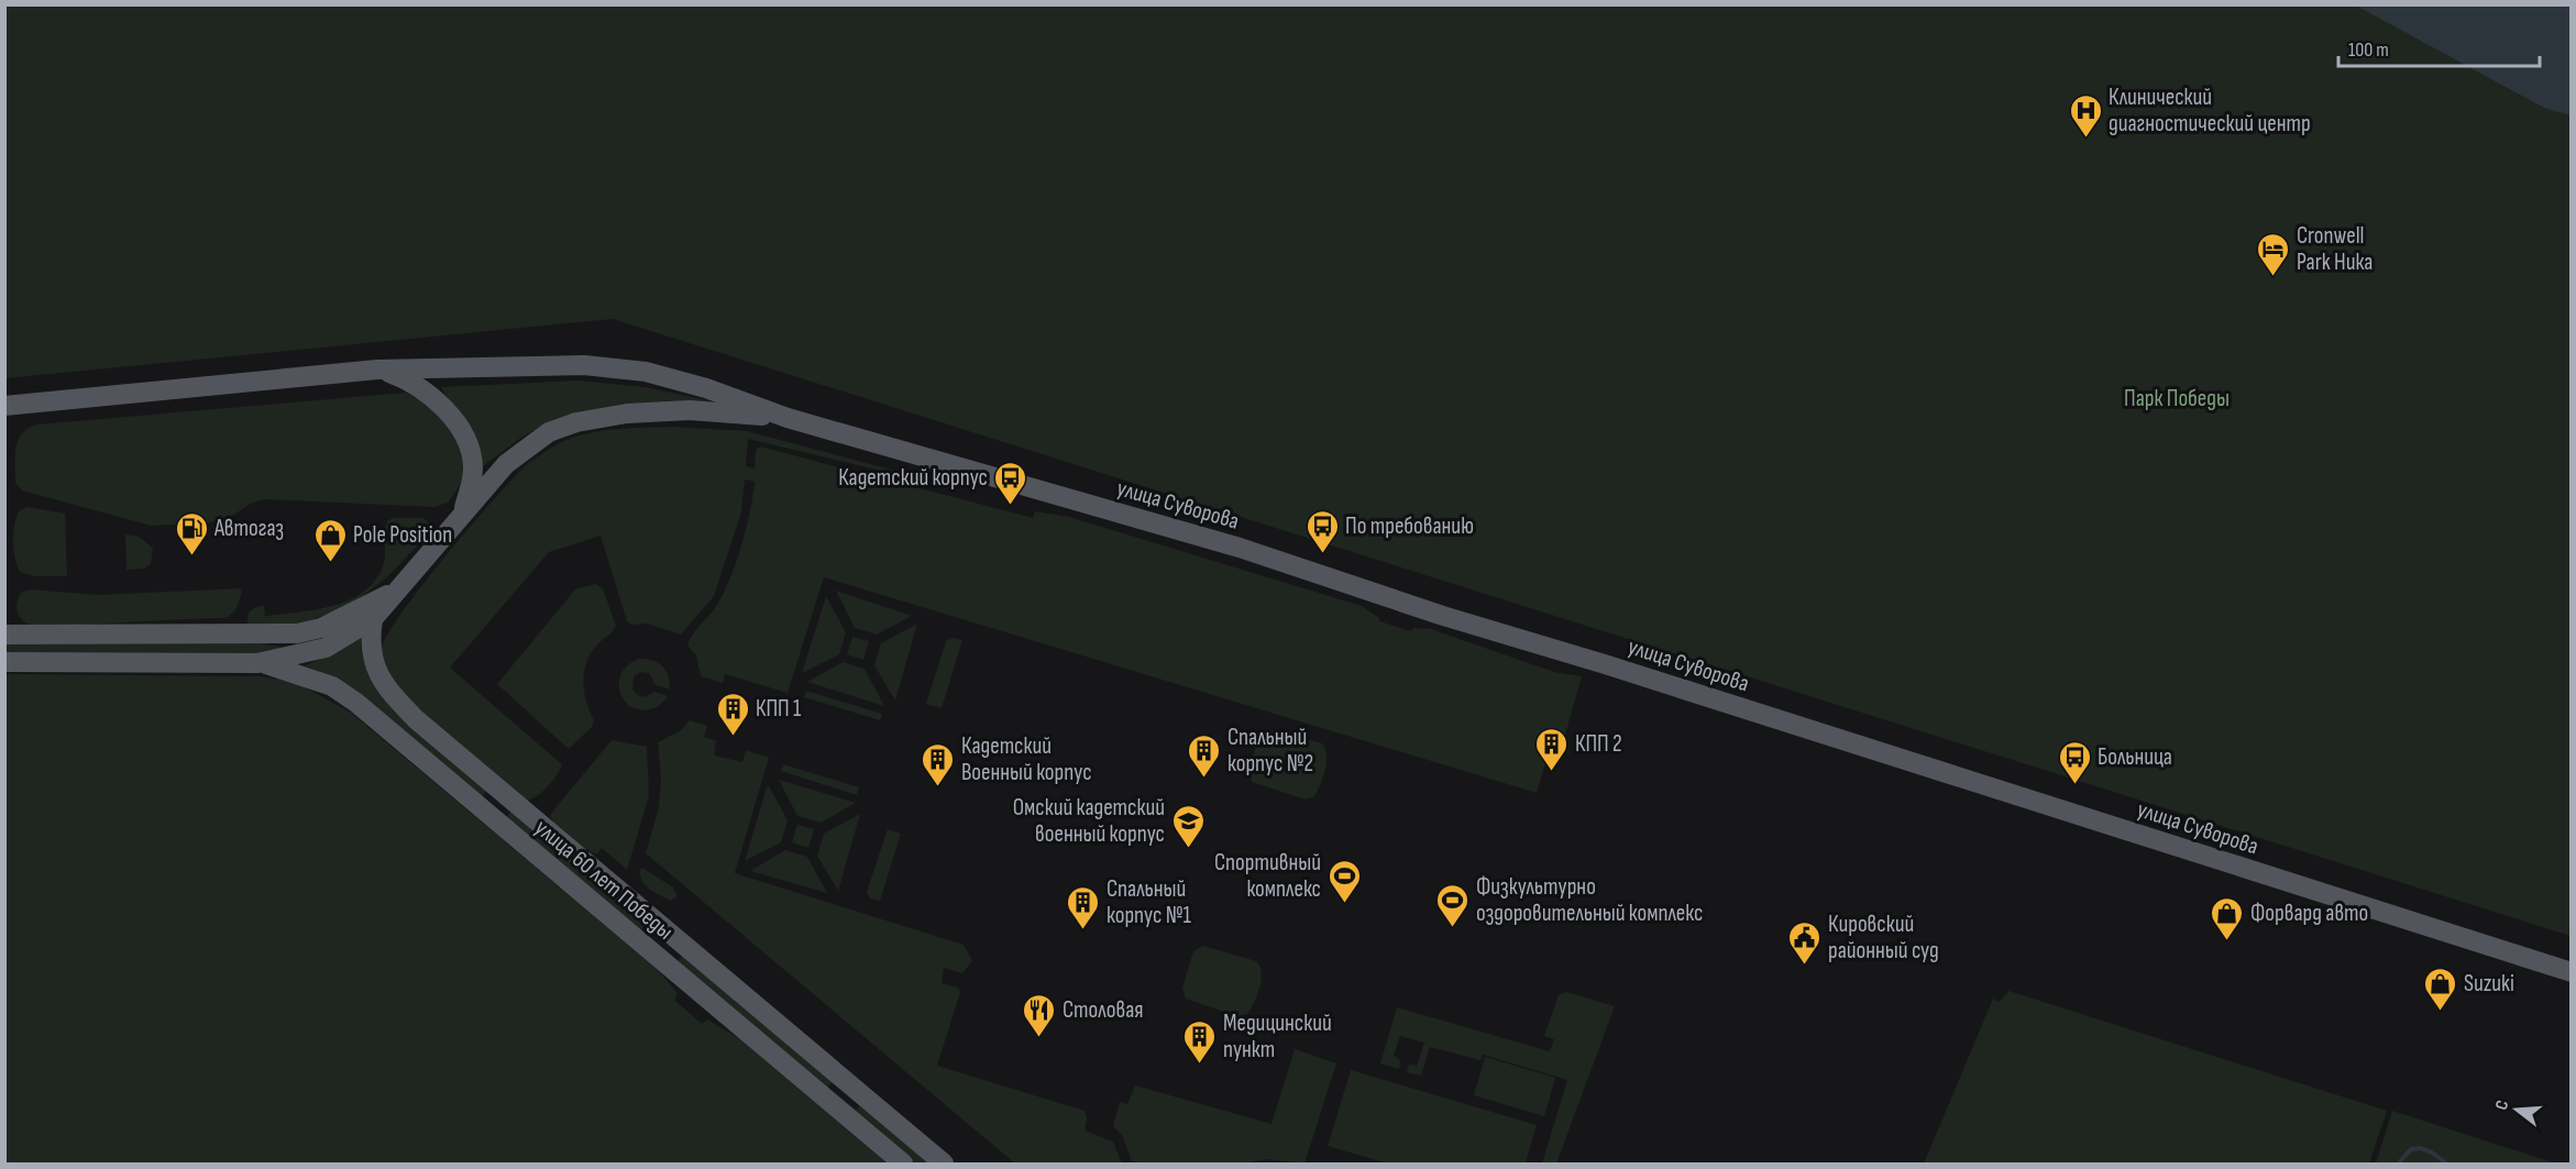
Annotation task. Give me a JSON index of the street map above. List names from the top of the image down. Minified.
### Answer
{"streets":{"main road":["улица Суворова","улица 60 лет Победы"]},"parks":["Парк Победы"],"places":{"hospital":["Клинический диагностический центр"],"hotel":["Cronwell Park Ника"],"bus stop":["Кадетский корпус","По требованию","Больница"],"fuel station":["Автогаз"],"shop":["Pole Position","Форвард авто","Suzuki"],"building":["КПП 1","КПП 2","Спальный корпус №2","Кадетский Военный корпус","Спальный корпус №1","Медицинский пункт"],"school or university":["Омский кадетский военный корпус"],"sports":["Спортивный комплекс","Физкультурно оздоровительный комплекс"],"public building":["Кировский районный суд"],"restaurant":["Столовая"]},"scale_bar":"100 m","north":"left"}
